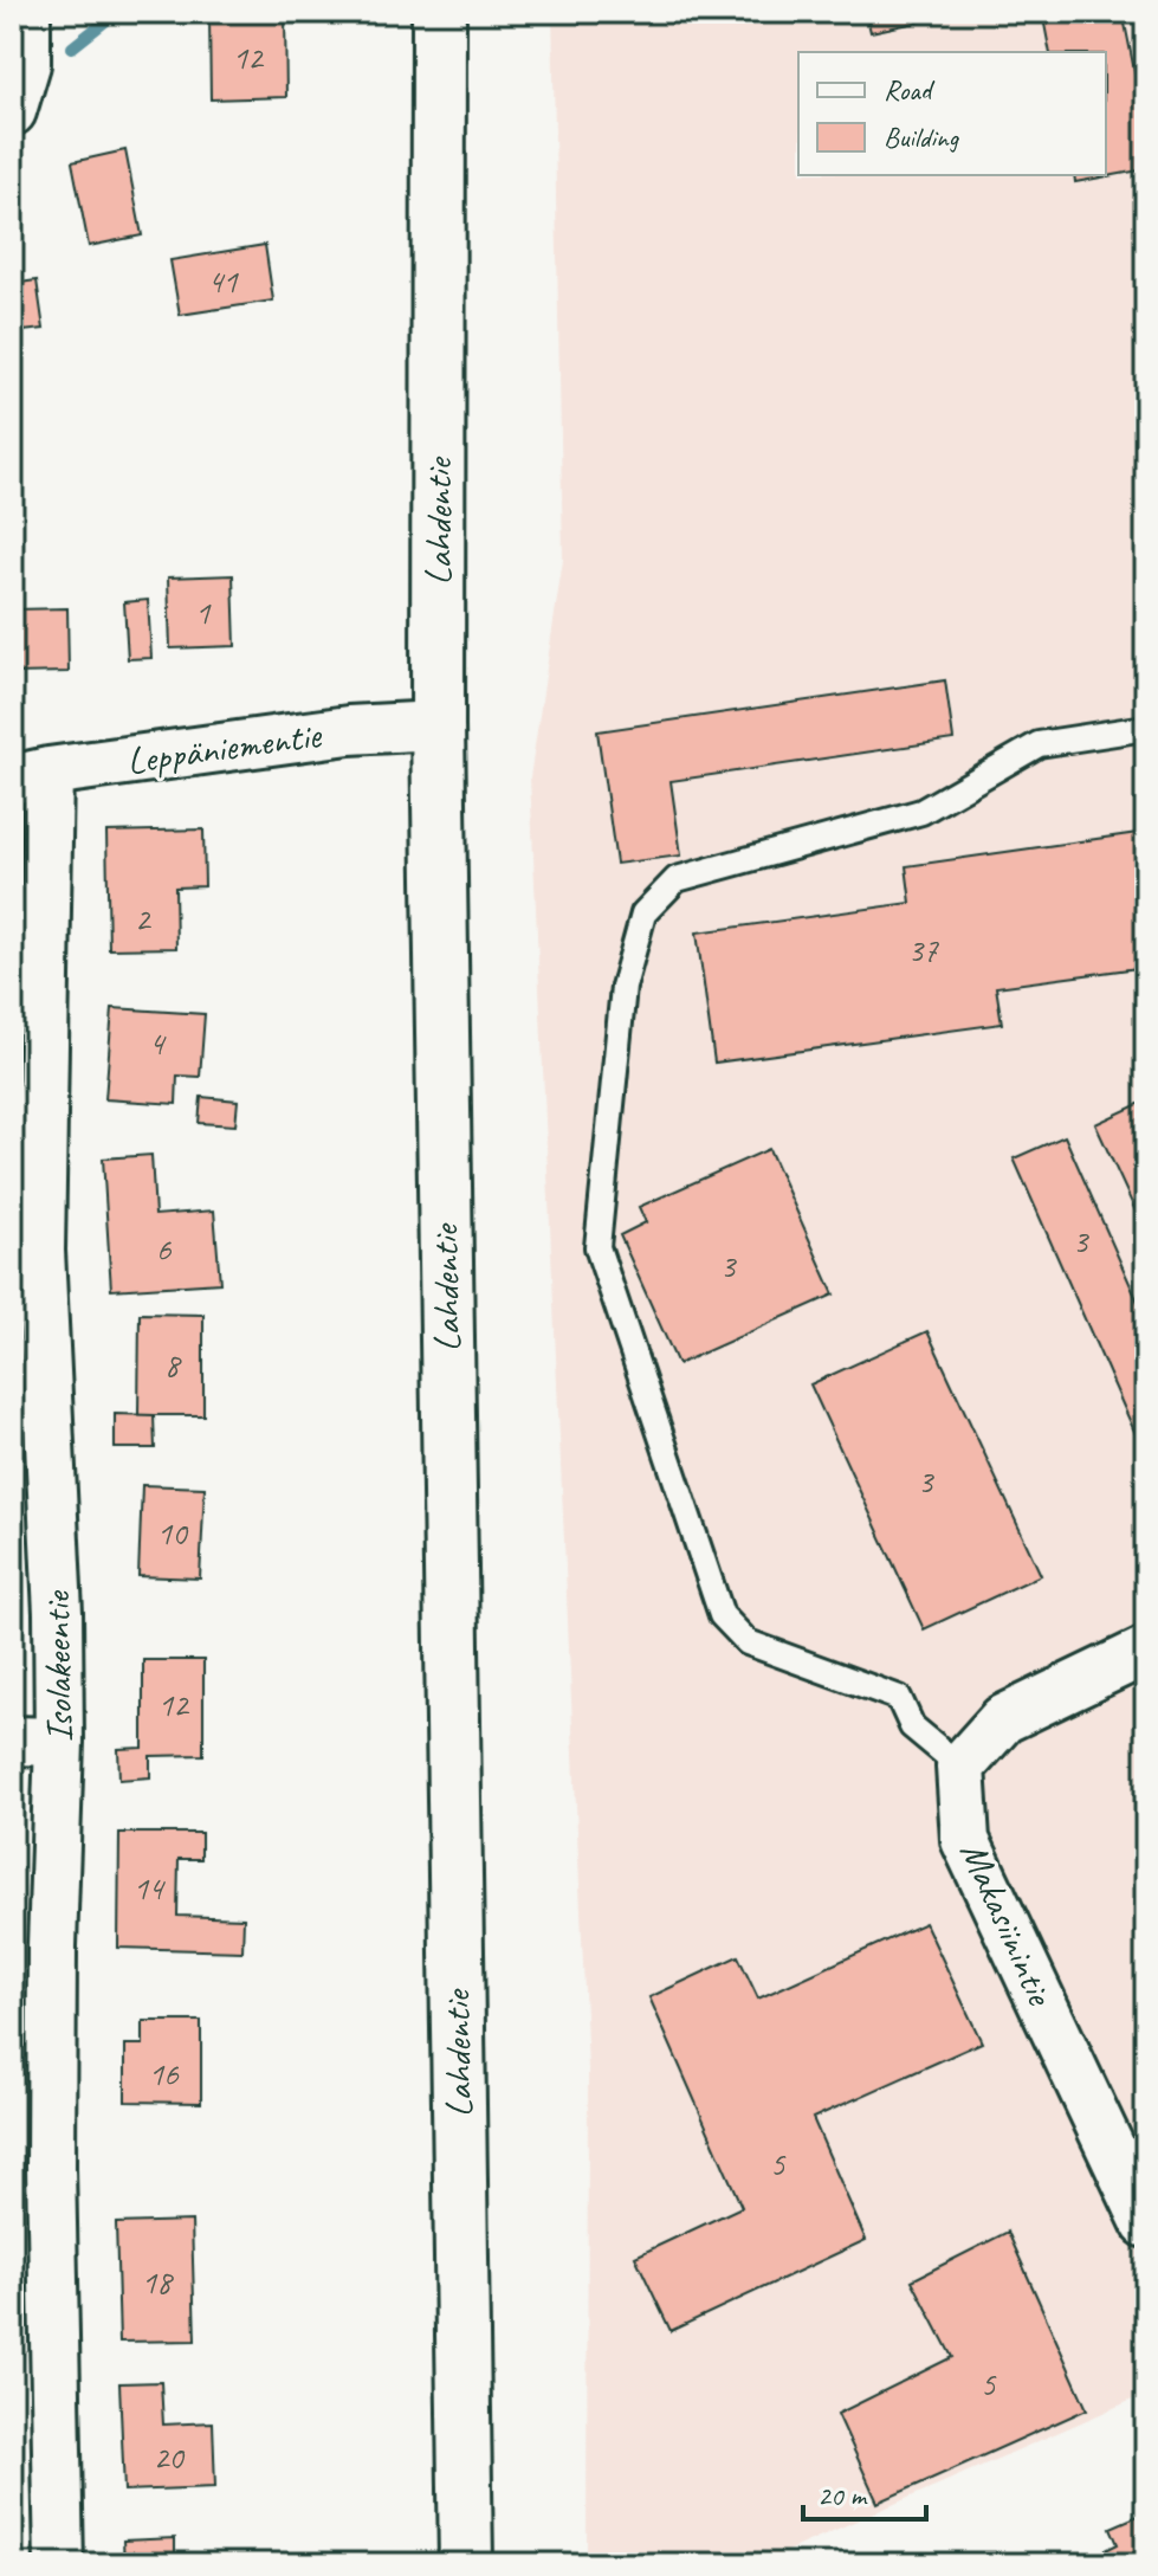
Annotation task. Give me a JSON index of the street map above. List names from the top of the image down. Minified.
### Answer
{"streets":{"main road":["Lahdentie"],"street":["Leppäniementie","Isolakeentie","Makasiinintie"]},"crossings":[["Lahdentie","Leppäniementie"],["Leppäniementie","Isolakeentie"]],"house_numbers":["12","41","1","2","37","4","3","6","3","8","3","10","12","14","16","5","18","5","20"],"legend":["Road","Building"],"scale_bar":"20 m"}
